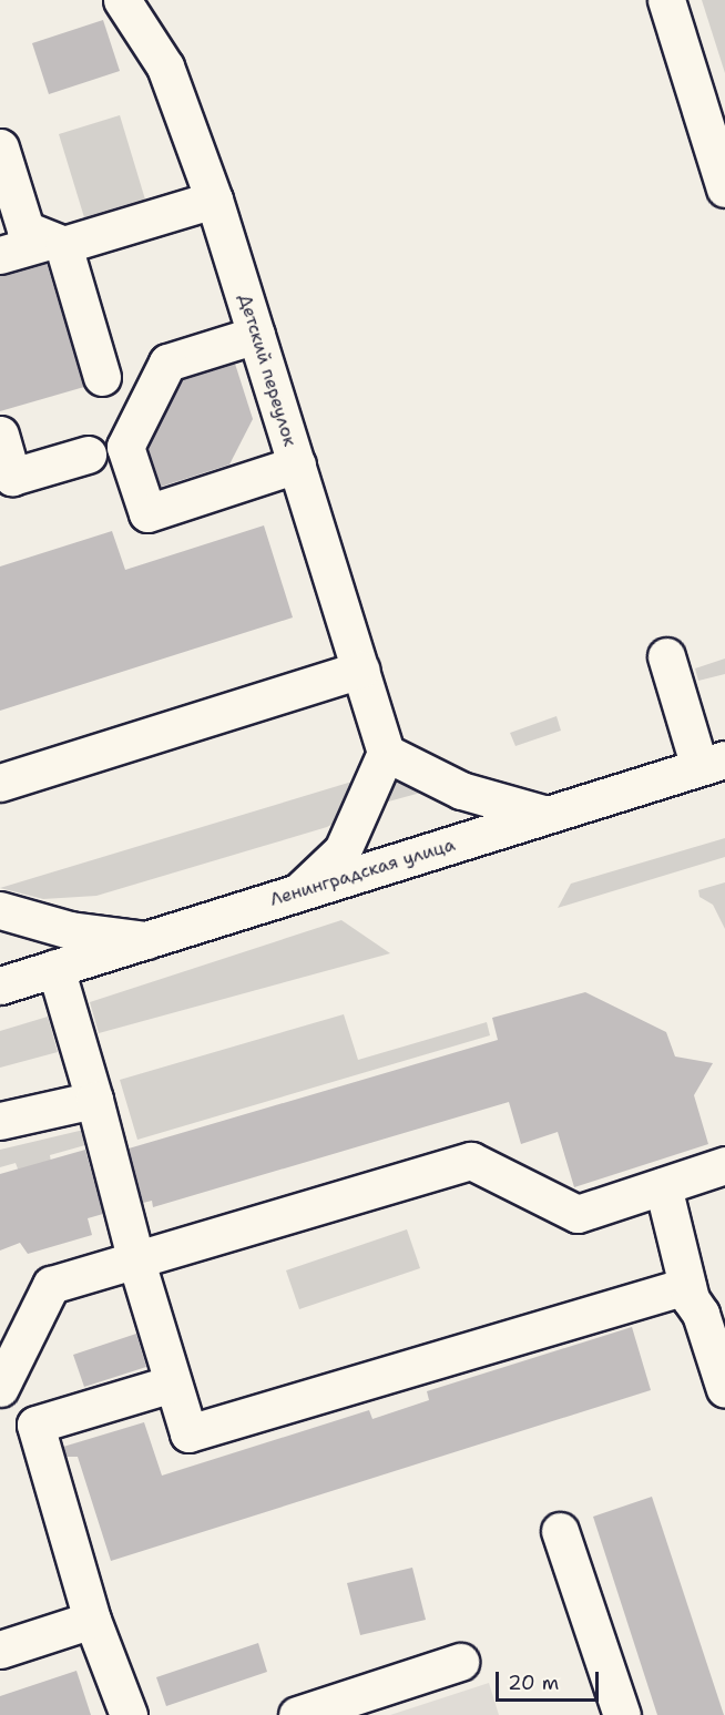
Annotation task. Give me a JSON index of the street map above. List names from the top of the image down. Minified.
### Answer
{"streets":{"street":["Детский переулок","Ленинградская улица"]},"scale_bar":"20 m"}
